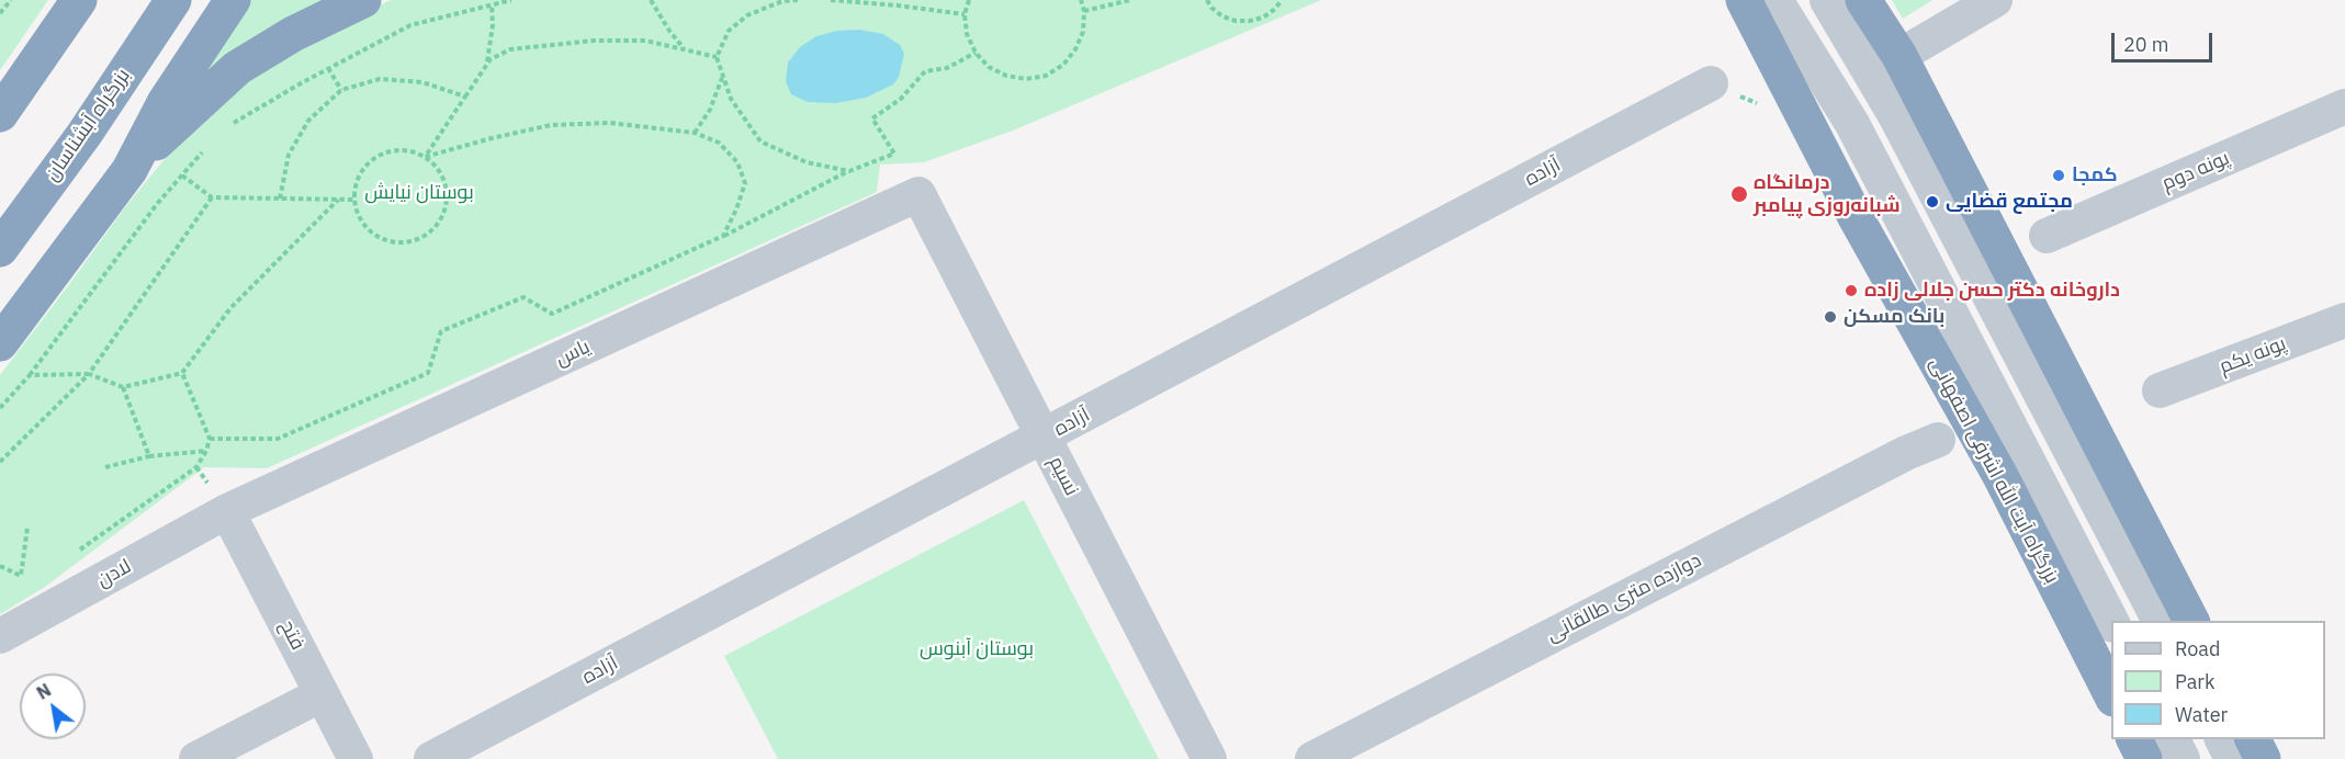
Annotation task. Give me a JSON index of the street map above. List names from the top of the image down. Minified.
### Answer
{"streets":{"highway":["بزرگراه آبشناسان","بزرگراه آیت الله اشرفی اصفهانی"],"street":["پونه دوم","آزاده","یاس","پونه یکم","نسیم","لادن","دوازده متری طالقانی","فتح"]},"crossings":[["آزاده","نسیم"],["یاس","نسیم"],["یاس","لادن"],["یاس","فتح"],["لادن","فتح"]],"parks":["بوستان نیایش","بوستان آبنوس"],"places":["کمجا","درمانگاه شبانه‌روزی پیامبر","مجتمع قضایی","داروخانه دکتر حسن جلالی زاده","بانک مسکن"],"legend":["Road","Park","Water"],"scale_bar":"20 m","north":"top left"}
